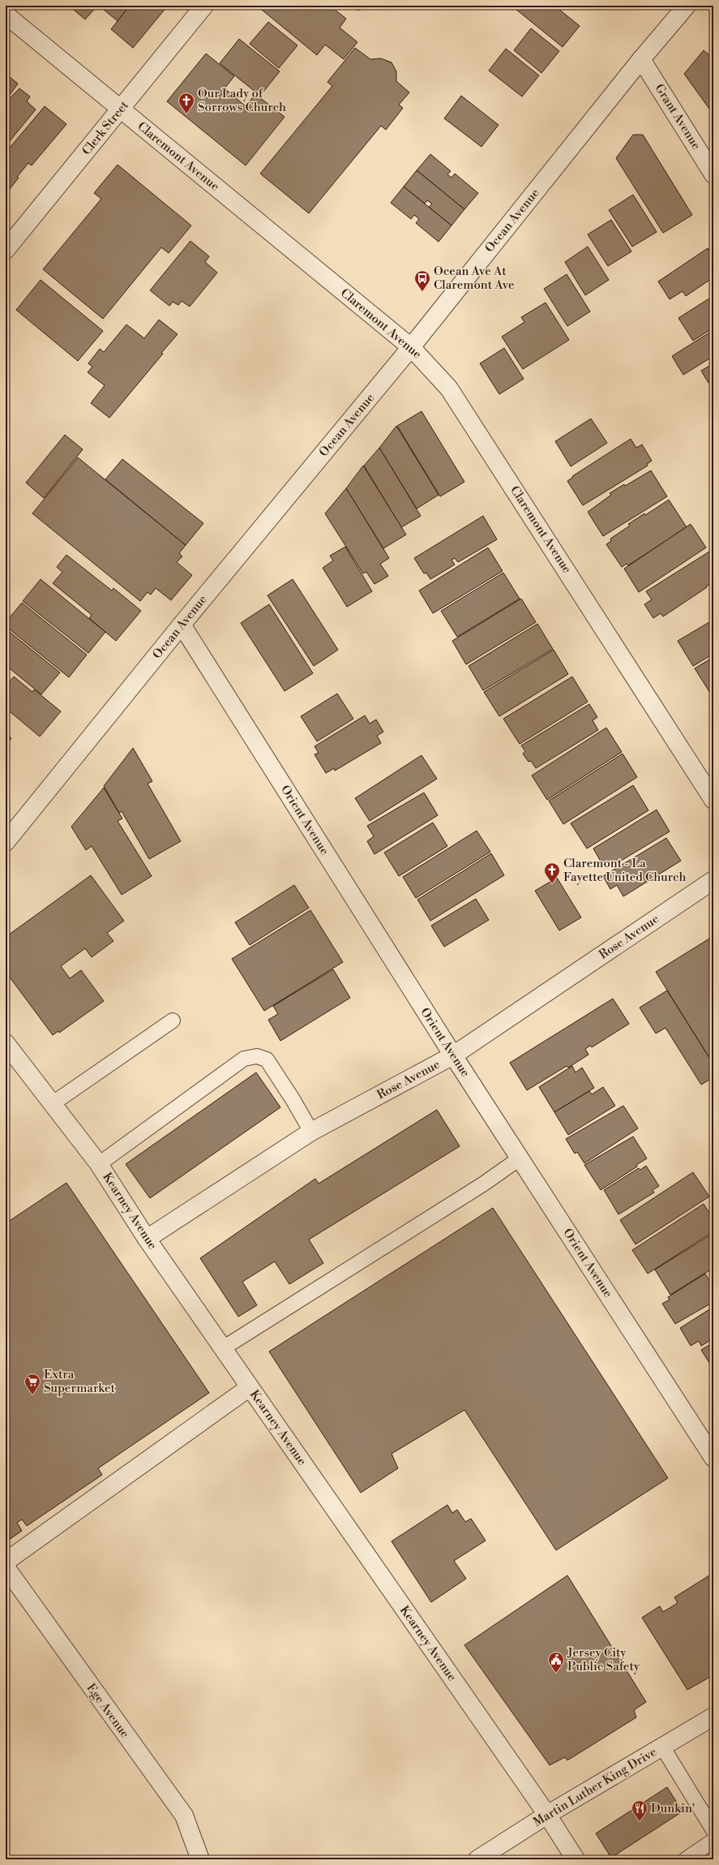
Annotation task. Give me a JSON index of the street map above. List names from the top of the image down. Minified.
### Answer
{"streets":{"street":["Grant Avenue","Clerk Street","Claremont Avenue","Ocean Avenue","Orient Avenue","Rose Avenue","Kearney Avenue","Ege Avenue","Martin Luther King Drive"]},"crossings":[["Grant Avenue","Ocean Avenue"],["Clerk Street","Claremont Avenue"],["Claremont Avenue","Ocean Avenue"],["Ocean Avenue","Orient Avenue"],["Orient Avenue","Rose Avenue"],["Rose Avenue","Kearney Avenue"],["Kearney Avenue","Martin Luther King Drive"]],"places":{"church":["Our Lady of Sorrows Church","Claremont - La Fayette United Church"],"bus stop":["Ocean Ave At Claremont Ave"],"supermarket":["Extra Supermarket"],"public building":["Jersey City Public Safety"],"restaurant":["Dunkin'"]}}
